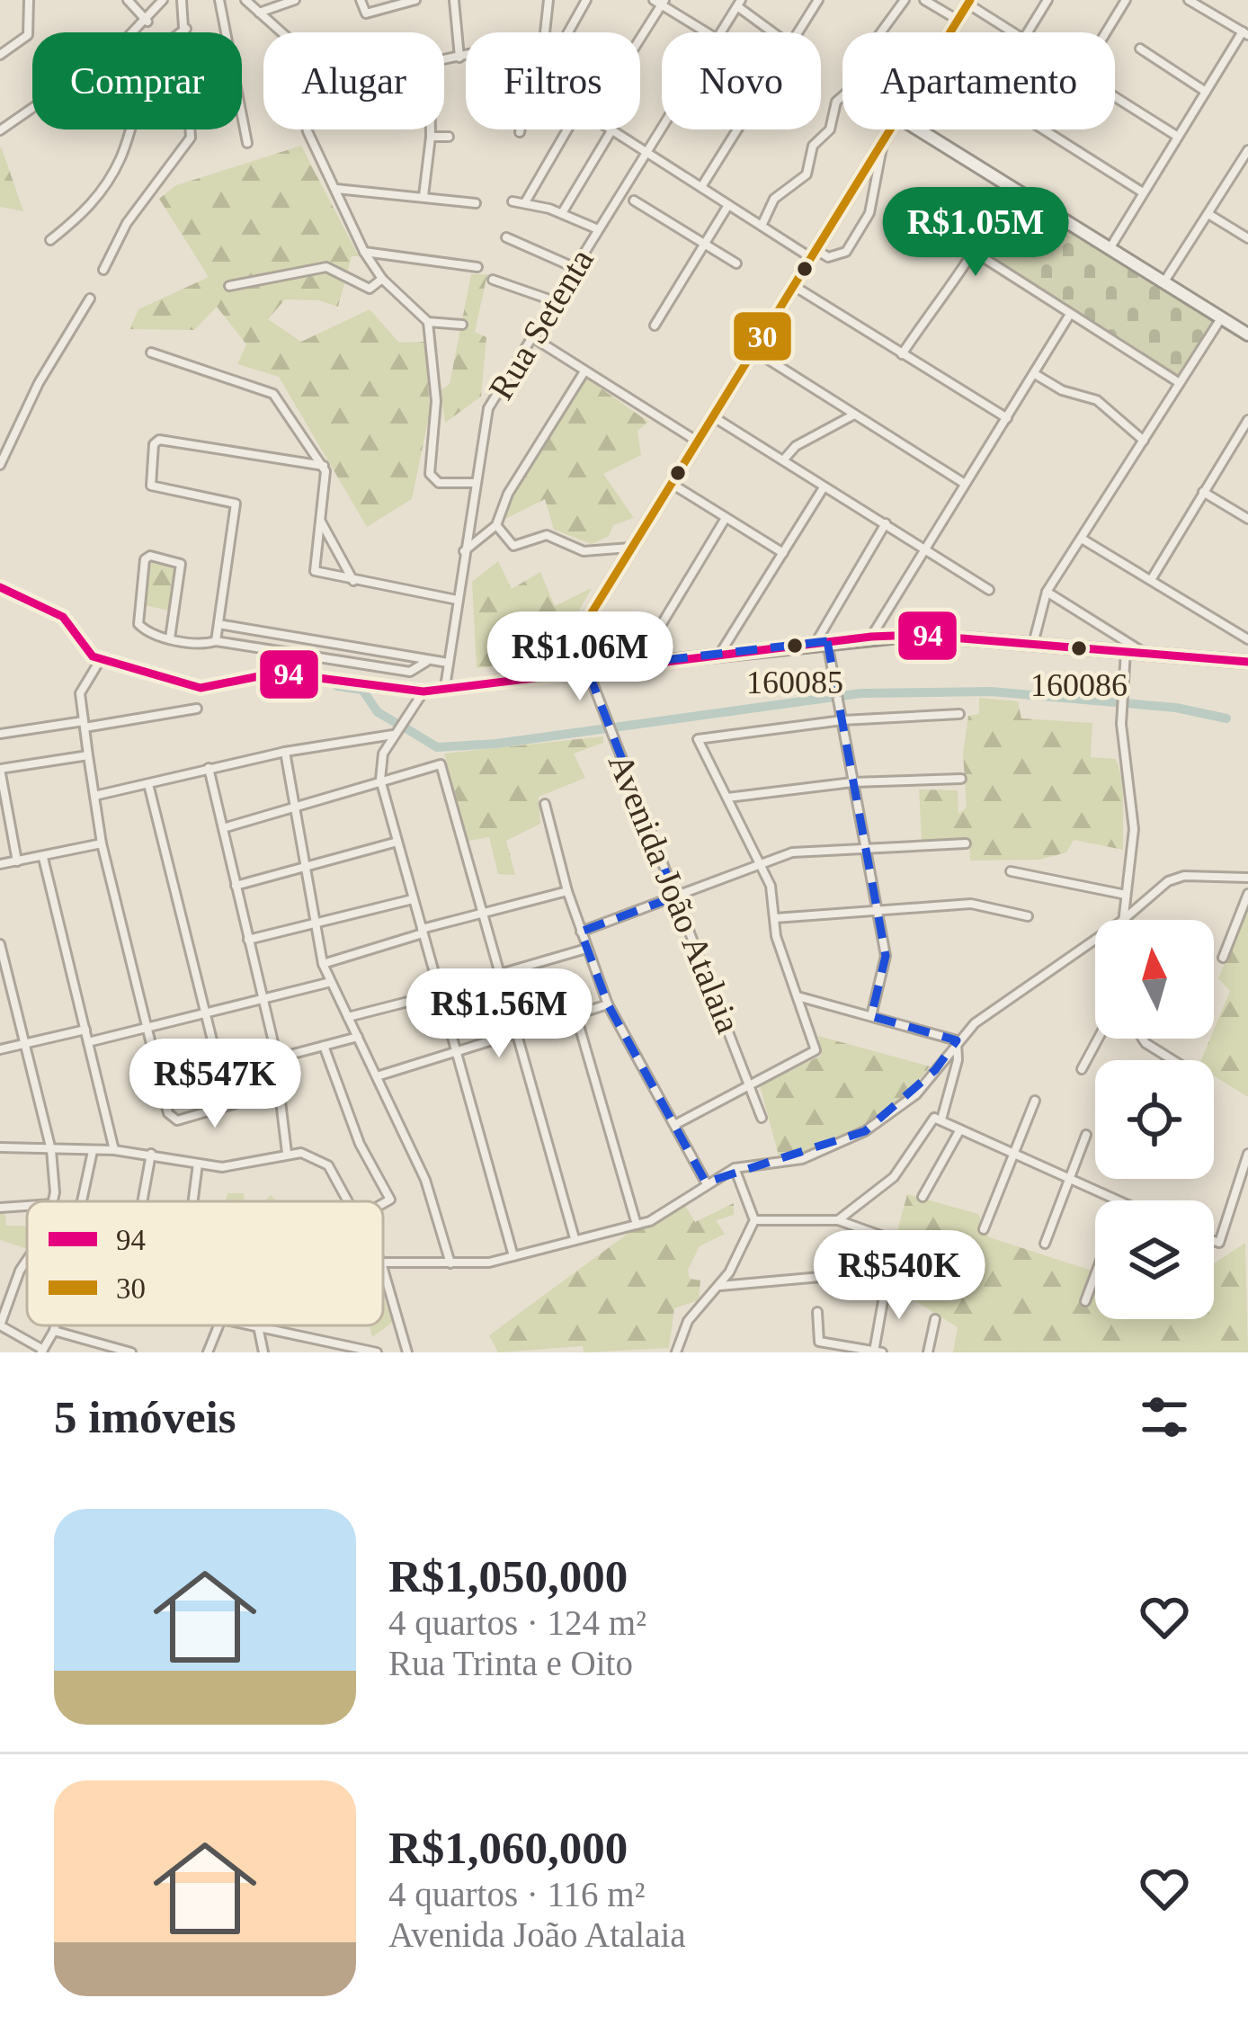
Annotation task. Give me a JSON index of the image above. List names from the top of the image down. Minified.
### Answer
{"streets":{"street":["Rua Setenta","Avenida João Atalaia"]},"places":["160085","160086"],"lines":["transit line 30","transit line 94"],"legend":["94","30"],"north":"top","page":{"chip":["Comprar","Alugar","Filtros","Novo","Apartamento"],"price":["R$1.05M","R$1.06M","R$1.56M","R$547K","R$540K"],"heading":"5 imóveis","list":[{"name":"R$1,050,000","note":"4 quartos · 124 m² · Rua Trinta e Oito"},{"name":"R$1,060,000","note":"4 quartos · 116 m² · Avenida João Atalaia"}]}}
